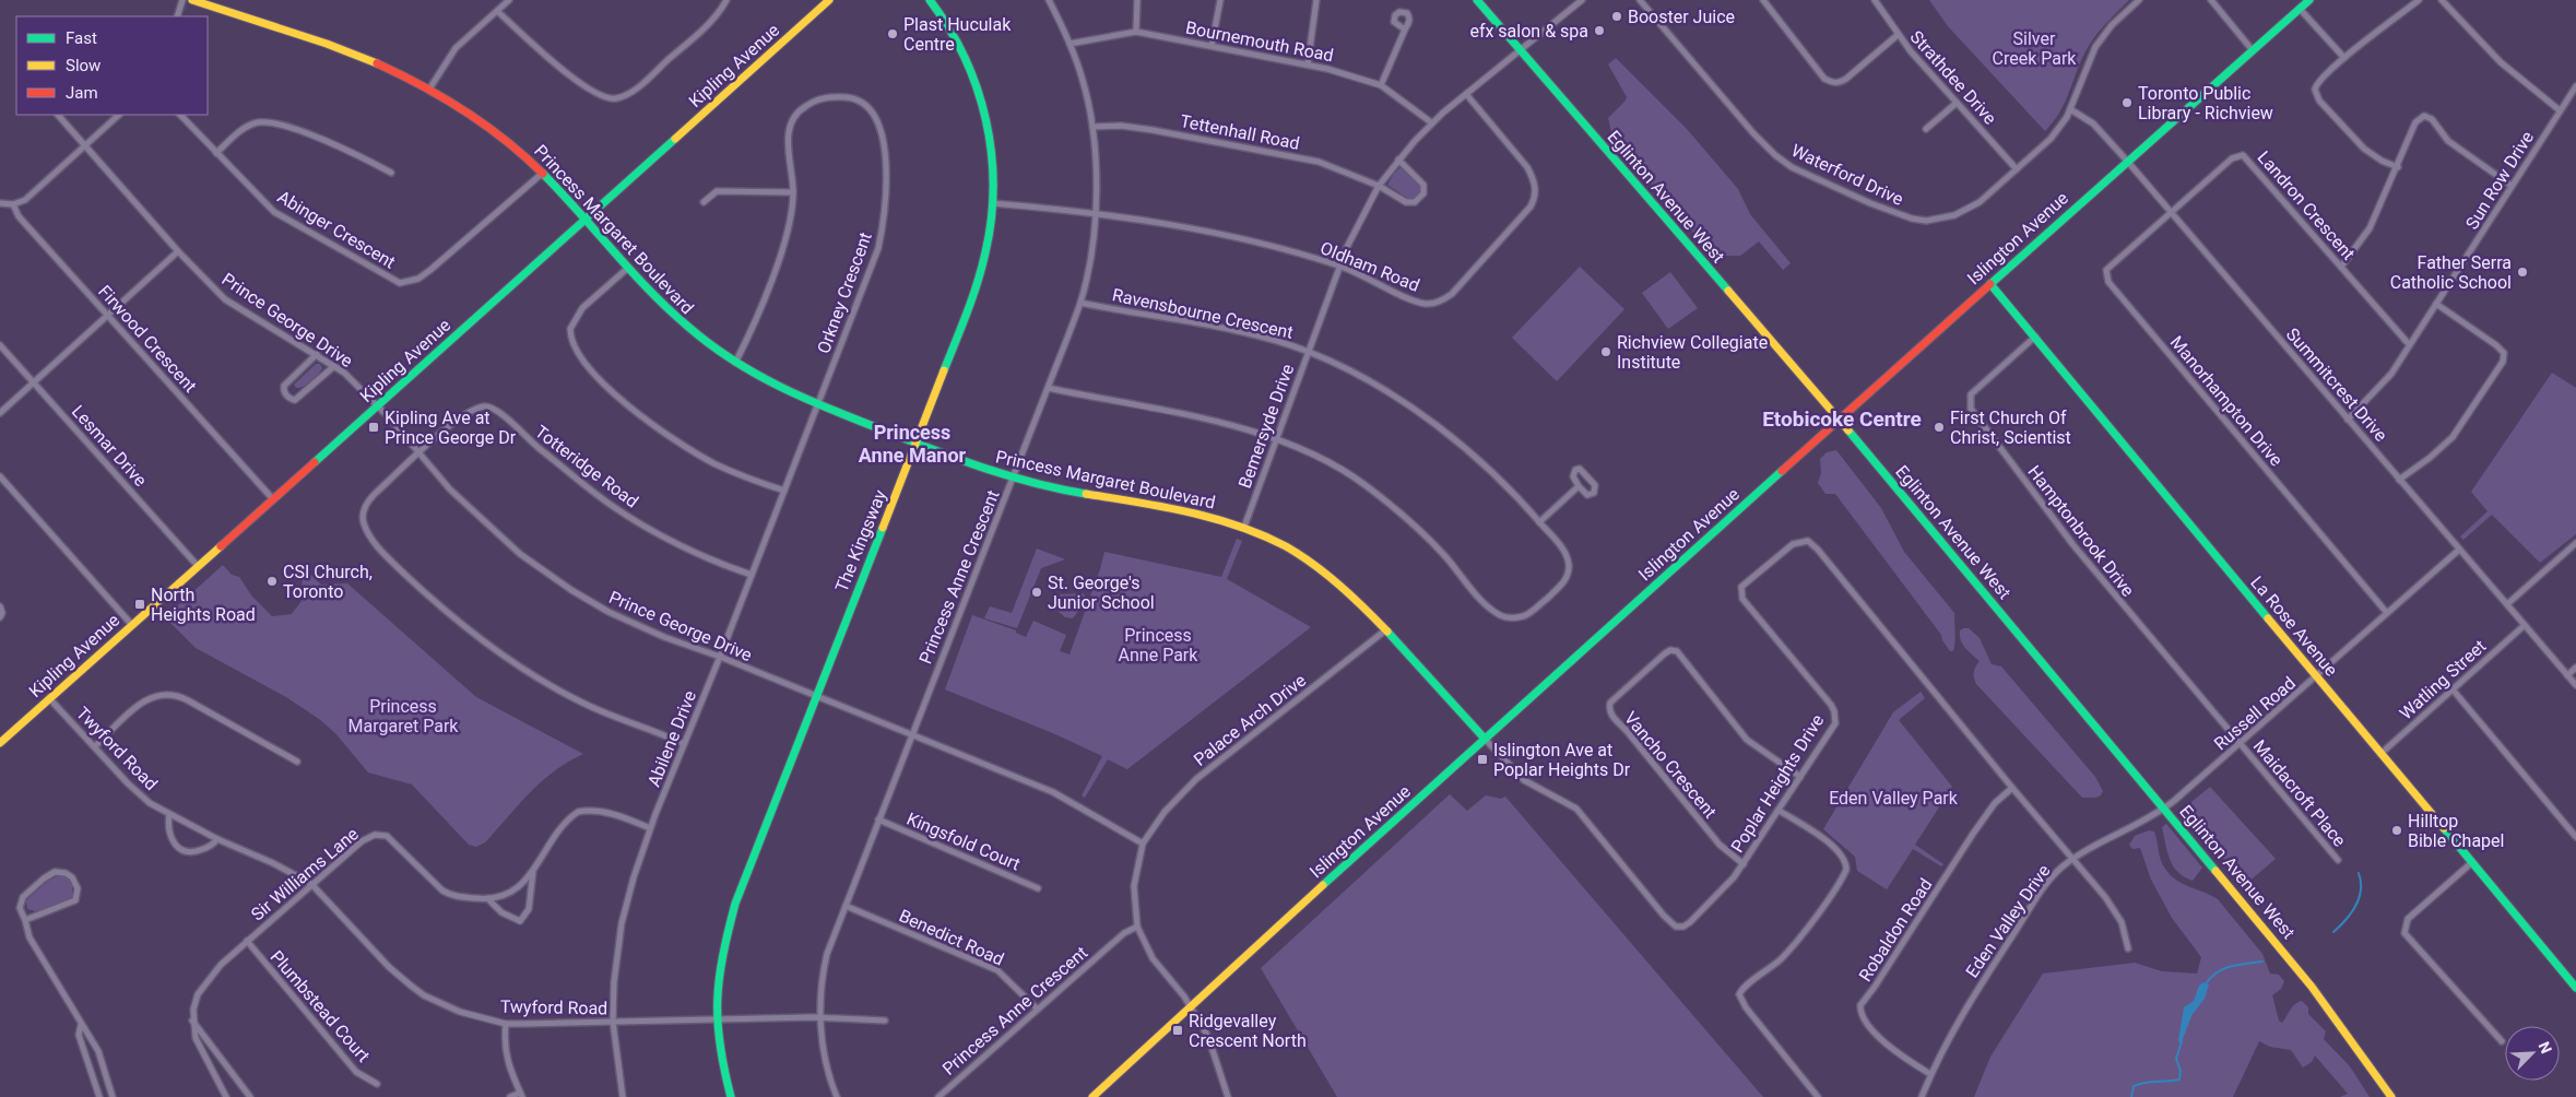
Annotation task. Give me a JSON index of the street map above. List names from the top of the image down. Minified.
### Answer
{"streets":{"main road":["Kipling Avenue","Eglinton Avenue West","Princess Margaret Boulevard","Islington Avenue","The Kingsway","La Rose Avenue"],"street":["Bournemouth Road","Strathdee Drive","Tettenhall Road","Waterford Drive","Sun Row Drive","Landron Crescent","Abinger Crescent","Oldham Road","Orkney Crescent","Ravensbourne Crescent","Prince George Drive","Firwood Crescent","Summitcrest Drive","Manorhampton Drive","Bemersyde Drive","Lesmar Drive","Totteridge Road","Hamptonbrook Drive","Princess Anne Crescent","Watling Street","Russell Road","Palace Arch Drive","Abilene Drive","Twyford Road","Vancho Crescent","Poplar Heights Drive","Maidacroft Place","Kingsfold Court","Sir Williams Lane","Eden Valley Drive","Robaldon Road","Benedict Road","Plumbstead Court"]},"crossings":[["Bournemouth Road","Bemersyde Drive"],["Bournemouth Road","Princess Anne Crescent"],["Kipling Avenue","Princess Margaret Boulevard"],["Kipling Avenue","Prince George Drive"],["Kipling Avenue","Firwood Crescent"],["Kipling Avenue","Lesmar Drive"],["Kipling Avenue","Twyford Road"],["Strathdee Drive","Waterford Drive"],["Tettenhall Road","Bemersyde Drive"],["Tettenhall Road","Princess Anne Crescent"],["Waterford Drive","Summitcrest Drive"],["Sun Row Drive","Landron Crescent"],["Sun Row Drive","Summitcrest Drive"],["Eglinton Avenue West","Islington Avenue"],["Eglinton Avenue West","Bemersyde Drive"],["Eglinton Avenue West","Russell Road"],["Eglinton Avenue West","Eden Valley Drive"],["Landron Crescent","Summitcrest Drive"],["Landron Crescent","Manorhampton Drive"],["Abinger Crescent","Princess Margaret Boulevard"],["Princess Margaret Boulevard","Islington Avenue"],["Princess Margaret Boulevard","Orkney Crescent"],["Princess Margaret Boulevard","Bemersyde Drive"],["Princess Margaret Boulevard","The Kingsway"],["Princess Margaret Boulevard","Princess Anne Crescent"],["Princess Margaret Boulevard","Palace Arch Drive"],["Princess Margaret Boulevard","Abilene Drive"],["Princess Margaret Boulevard","Poplar Heights Drive"],["Islington Avenue","Summitcrest Drive"],["Islington Avenue","La Rose Avenue"],["Islington Avenue","Poplar Heights Drive"],["Oldham Road","Bemersyde Drive"],["Oldham Road","The Kingsway"],["Oldham Road","Princess Anne Crescent"],["Orkney Crescent","Abilene Drive"],["Ravensbourne Crescent","Bemersyde Drive"],["Ravensbourne Crescent","Princess Anne Crescent"],["Prince George Drive","Totteridge Road"],["Prince George Drive","The Kingsway"],["Prince George Drive","Princess Anne Crescent"],["Prince George Drive","Palace Arch Drive"],["Prince George Drive","Abilene Drive"],["Summitcrest Drive","Manorhampton Drive"],["Summitcrest Drive","Watling Street"],["Summitcrest Drive","Russell Road"],["Manorhampton Drive","Russell Road"],["Totteridge Road","Abilene Drive"],["Hamptonbrook Drive","La Rose Avenue"],["Hamptonbrook Drive","Russell Road"],["Hamptonbrook Drive","Maidacroft Place"],["The Kingsway","Twyford Road"],["Princess Anne Crescent","Twyford Road"],["Princess Anne Crescent","Kingsfold Court"],["Princess Anne Crescent","Benedict Road"],["La Rose Avenue","Watling Street"],["La Rose Avenue","Russell Road"],["Russell Road","Maidacroft Place"],["Russell Road","Eden Valley Drive"],["Abilene Drive","Twyford Road"],["Twyford Road","Sir Williams Lane"],["Vancho Crescent","Poplar Heights Drive"],["Poplar Heights Drive","Eden Valley Drive"],["Poplar Heights Drive","Robaldon Road"],["Sir Williams Lane","Plumbstead Court"],["Eden Valley Drive","Robaldon Road"]],"districts":["Etobicoke Centre","Princess Anne Manor"],"parks":["Silver Creek Park","Princess Anne Park","Princess Margaret Park","Eden Valley Park"],"places":{"other":["Booster Juice","efx salon & spa","Plast Huculak Centre","Toronto Public Library - Richview","Father Serra Catholic School","Richview Collegiate Institute","First Church Of Christ, Scientist","CSI Church, Toronto","St. George's Junior School","Hilltop Bible Chapel"],"transit":["Kipling Ave at Prince George Dr","North Heights Road","Islington Ave at Poplar Heights Dr","Ridgevalley Crescent North"]},"legend":["Fast","Slow","Jam"],"north":"top right"}
